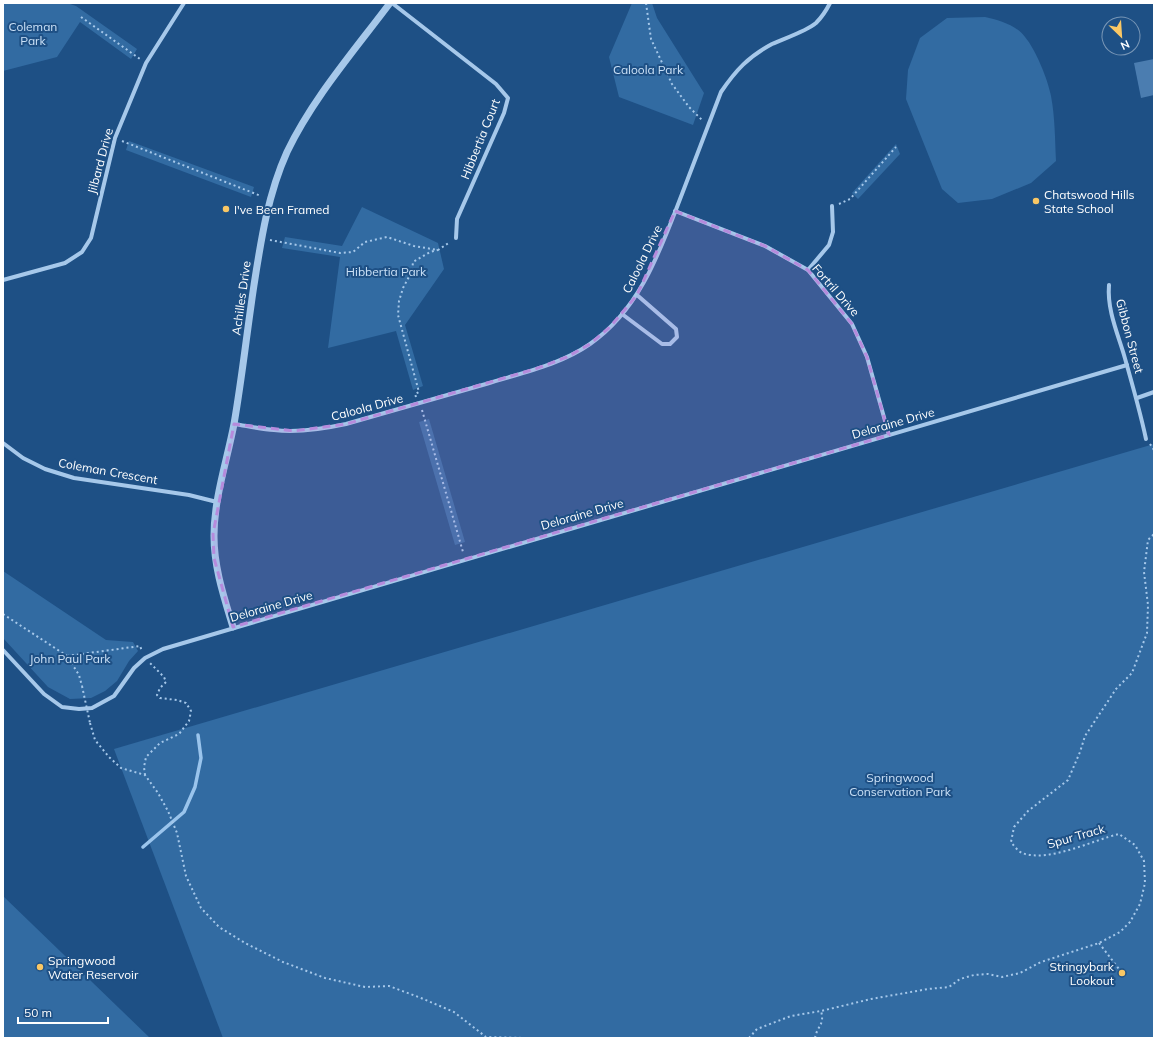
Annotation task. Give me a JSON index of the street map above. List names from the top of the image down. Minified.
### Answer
{"streets":{"street":["Hibbertia Court","Jilbard Drive","Caloola Drive","Fortril Drive","Achilles Drive","Gibbon Street","Deloraine Drive","Coleman Crescent"],"path":["Spur Track"]},"crossings":[["Hibbertia Court","Achilles Drive"],["Caloola Drive","Fortril Drive"],["Caloola Drive","Achilles Drive"],["Fortril Drive","Deloraine Drive"],["Achilles Drive","Deloraine Drive"],["Achilles Drive","Coleman Crescent"],["Gibbon Street","Deloraine Drive"]],"parks":["Coleman Park","Caloola Park","Hibbertia Park","John Paul Park","Springwood Conservation Park"],"places":["Chatswood Hills State School","I've Been Framed","Springwood Water Reservoir","Stringybark Lookout"],"scale_bar":"50 m","north":"bottom right"}
